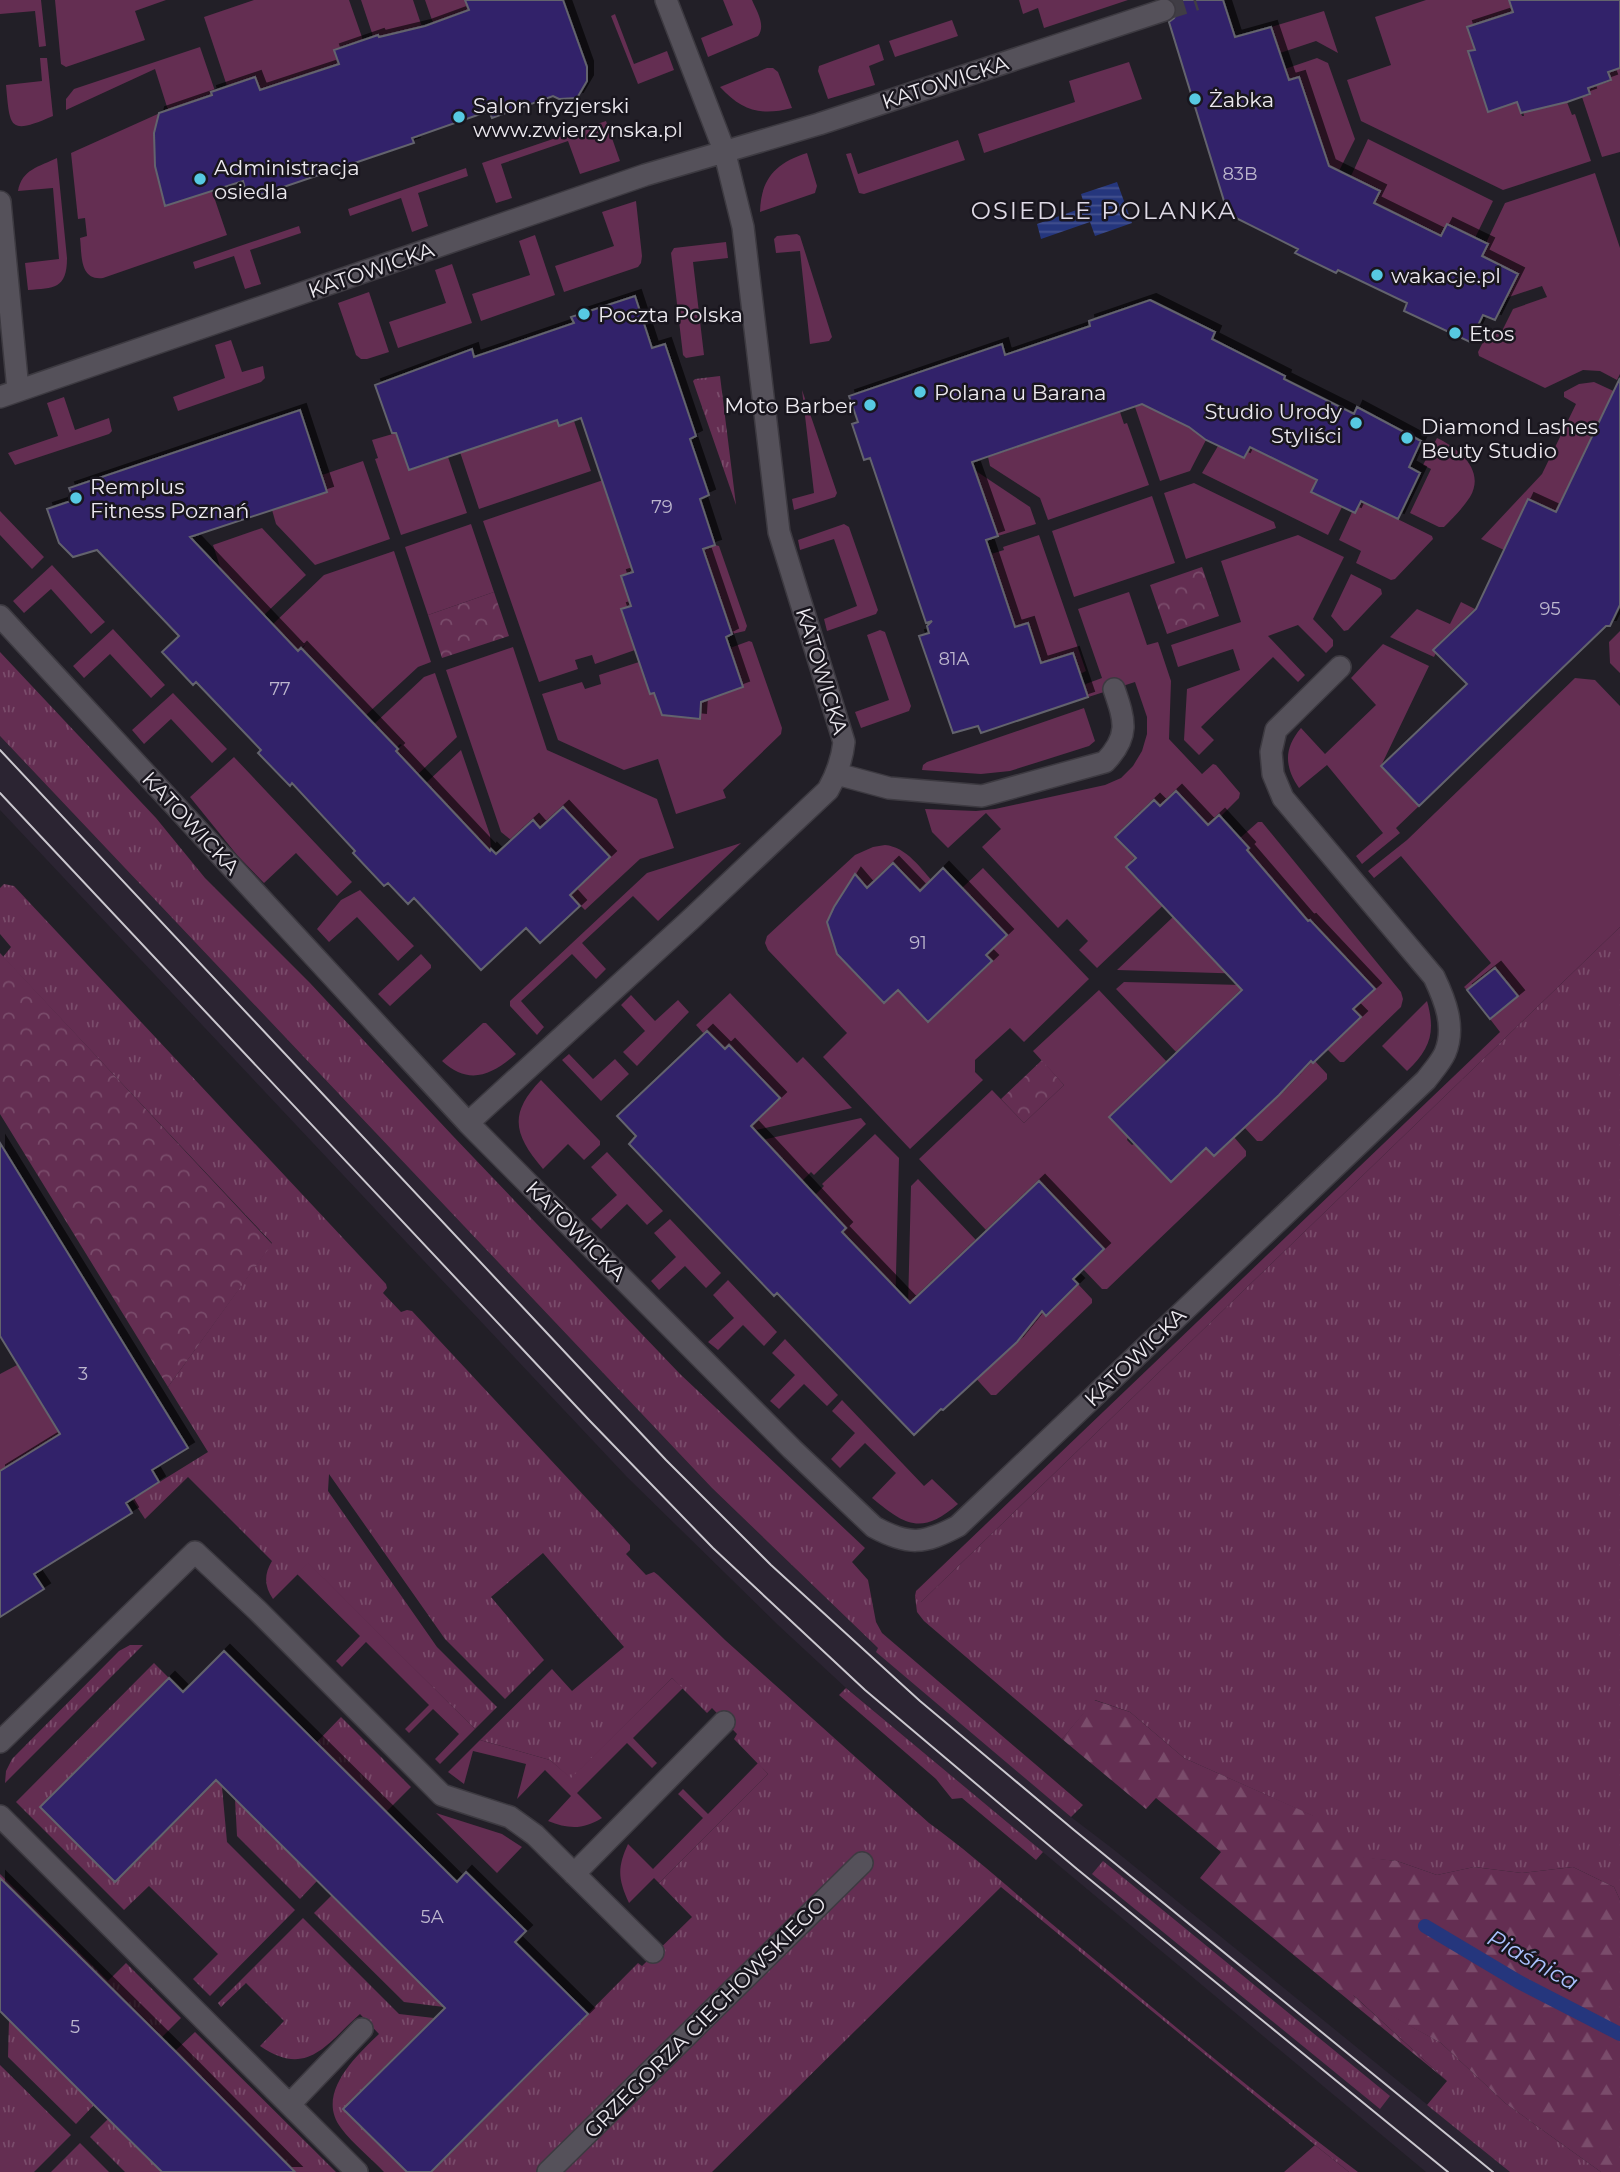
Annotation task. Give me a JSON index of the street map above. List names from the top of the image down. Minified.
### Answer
{"streets":{"street":["KATOWICKA","GRZEGORZA CIECHOWSKIEGO"]},"districts":["OSIEDLE POLANKA"],"water":["Piaśnica"],"places":["Żabka","Salon fryzjerski www.zwierzynska.pl","Administracja osiedla","wakacje.pl","Poczta Polska","Etos","Polana u Barana","Moto Barber","Studio Urody Styliści","Diamond Lashes Beuty Studio","Remplus Fitness Poznań"],"house_numbers":["83B","79","95","81A","77","91","3","5A","5"]}
